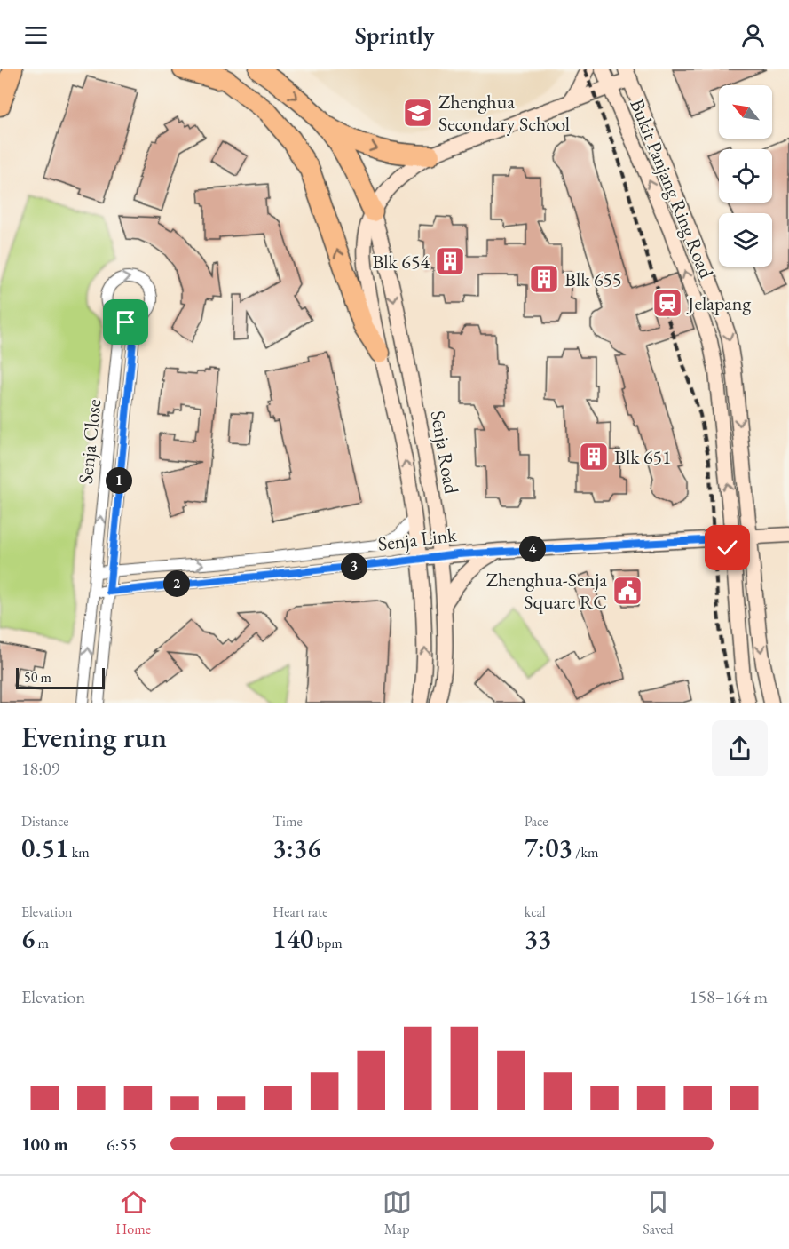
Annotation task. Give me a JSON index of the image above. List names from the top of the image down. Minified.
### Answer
{"streets":{"street":["Bukit Panjang Ring Road","Senja Close","Senja Road","Senja Link"]},"crossings":[["Bukit Panjang Ring Road","Senja Road"],["Bukit Panjang Ring Road","Senja Link"],["Senja Close","Senja Link"],["Senja Road","Senja Link"]],"places":{"school or university":["Zhenghua Secondary School"],"building":["Blk 654","Blk 655","Blk 651"],"station":["Jelapang"],"public building":["Zhenghua-Senja Square RC"]},"scale_bar":"50 m","north":"top left","page":{"header":"Sprintly","pins":["1","4","3","2"],"scale":"50 m","heading":["Evening run","18:09"],"stats":[["Distance","0.51 km"],["Time","3:36"],["Pace","7:03 /km"],["Elevation","6 m"],["Heart rate","140 bpm"],["kcal","33"]],"chart":["Elevation","158–164 m"],"list":[{"name":"100 m","note":"6:55"}],"tabs":["Home","Map","Saved"]}}
